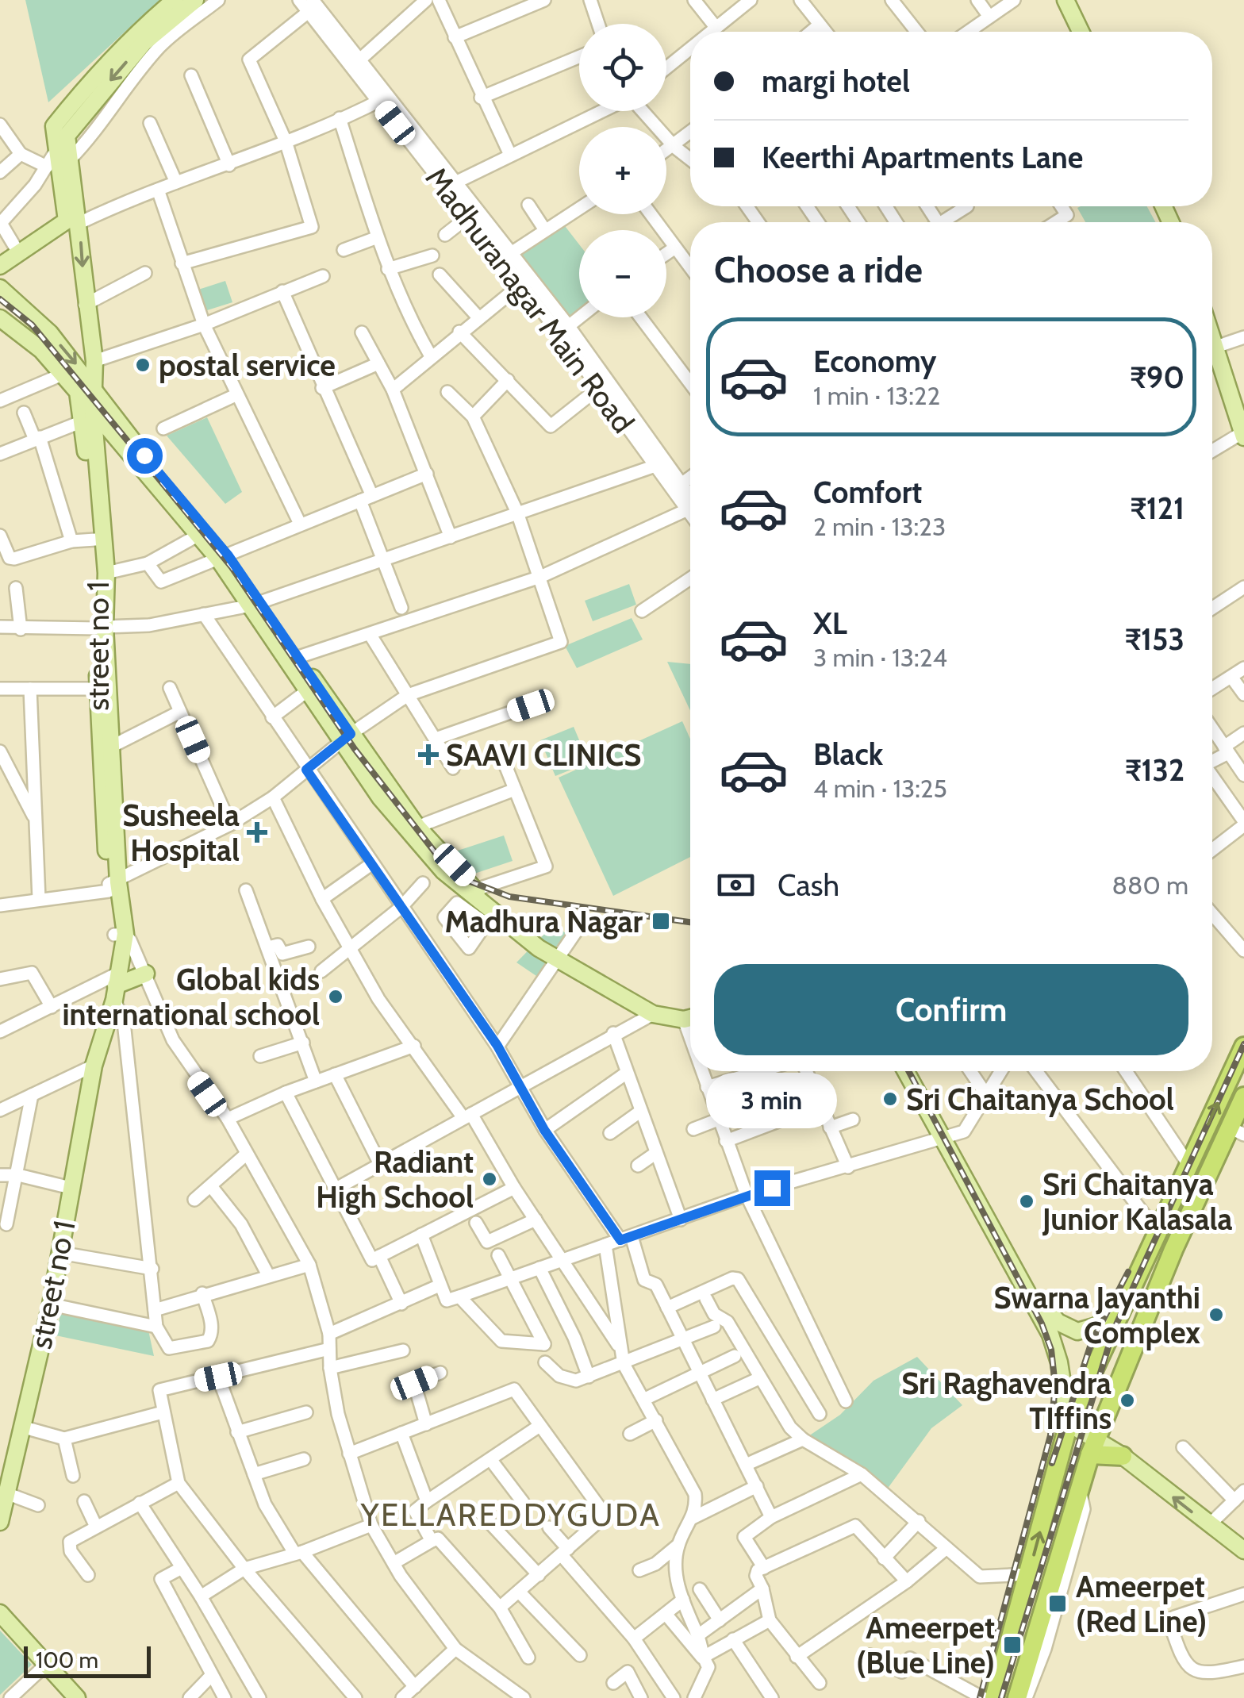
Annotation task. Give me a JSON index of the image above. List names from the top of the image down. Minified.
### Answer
{"streets":{"main road":["street no 1"],"street":["Madhuranagar Main Road"]},"districts":["YELLAREDDYGUDA"],"places":{"other":["postal service","Global kids international school","Sri Chaitanya School","Radiant High School","Sri Chaitanya Junior Kalasala","Swarna Jayanthi Complex","Sri Raghavendra TIffins"],"health":["SAAVI CLINICS","Susheela Hospital"],"transit":["Madhura Nagar","Ameerpet (Red Line)","Ameerpet (Blue Line)"]},"scale_bar":"100 m","page":{"map_buttons":["+","−"],"banner":["margi hotel","Keerthi Apartments Lane"],"heading":"Choose a ride","list":[{"name":"Economy","note":"1 min · 13:22","value":"₹90"},{"name":"Comfort","note":"2 min · 13:23","value":"₹121"},{"name":"XL","note":"3 min · 13:24","value":"₹153"},{"name":"Black","note":"4 min · 13:25","value":"₹132"}],"pay":["Cash","880 m"],"buttons":"Confirm","bubble":"3 min","scale":"100 m"}}
